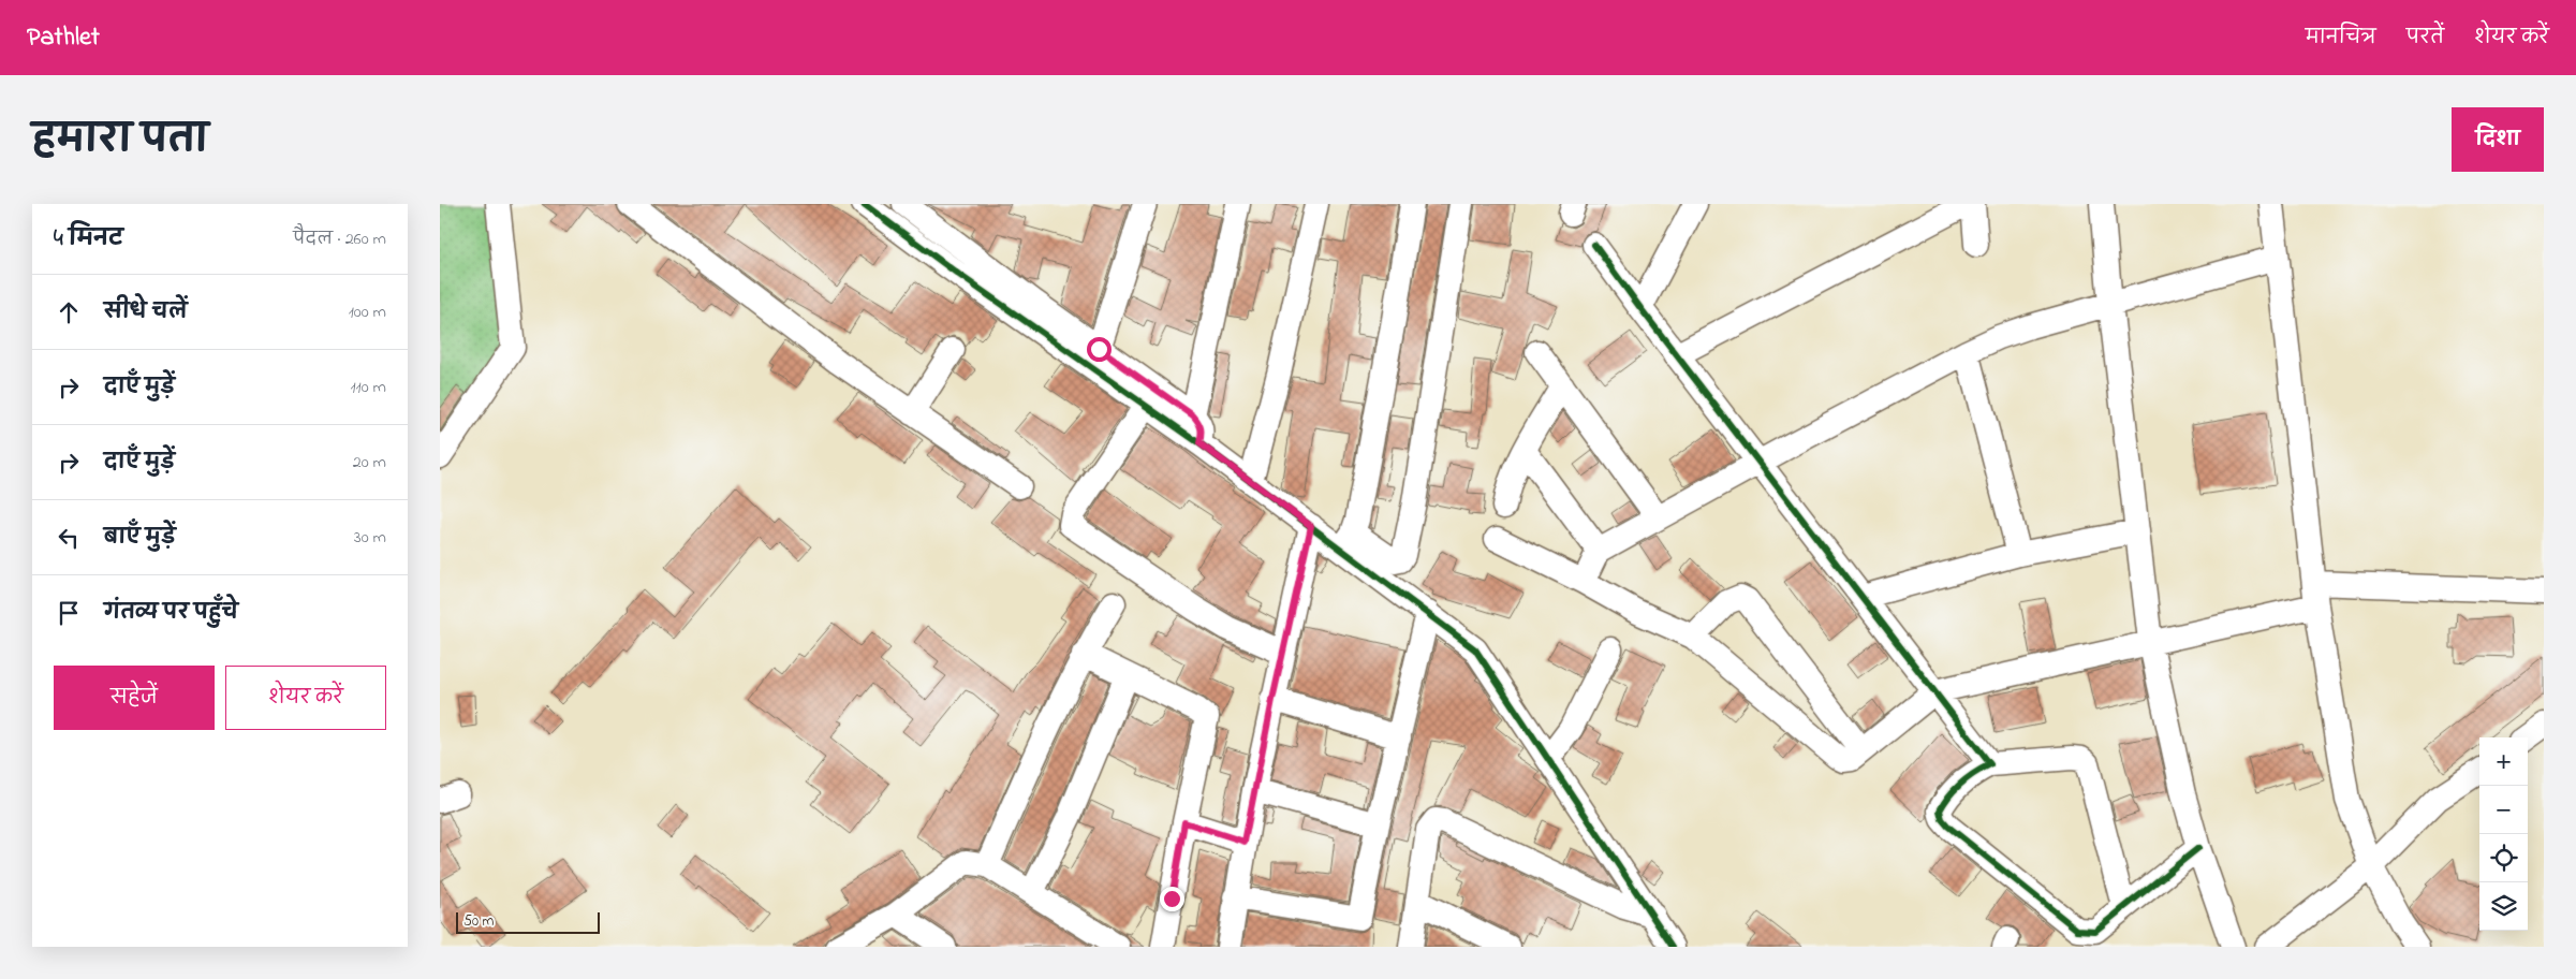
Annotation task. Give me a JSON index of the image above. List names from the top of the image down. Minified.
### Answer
{"scale_bar":"50 m","page":{"header":"Pathlet","nav":["मानचित्र","परतें","शेयर करें"],"title":"हमारा पता","buttons":["दिशा",["सहेजें","शेयर करें"]],"heading":["4 मिनट","पैदल · 260 m"],"list":[["सीधे चलें","100 m"],["दाएँ मुड़ें","110 m"],["दाएँ मुड़ें","20 m"],["बाएँ मुड़ें","30 m"],"गंतव्य पर पहुँचे"],"map_buttons":["+","−"],"scale":"50 m"}}
